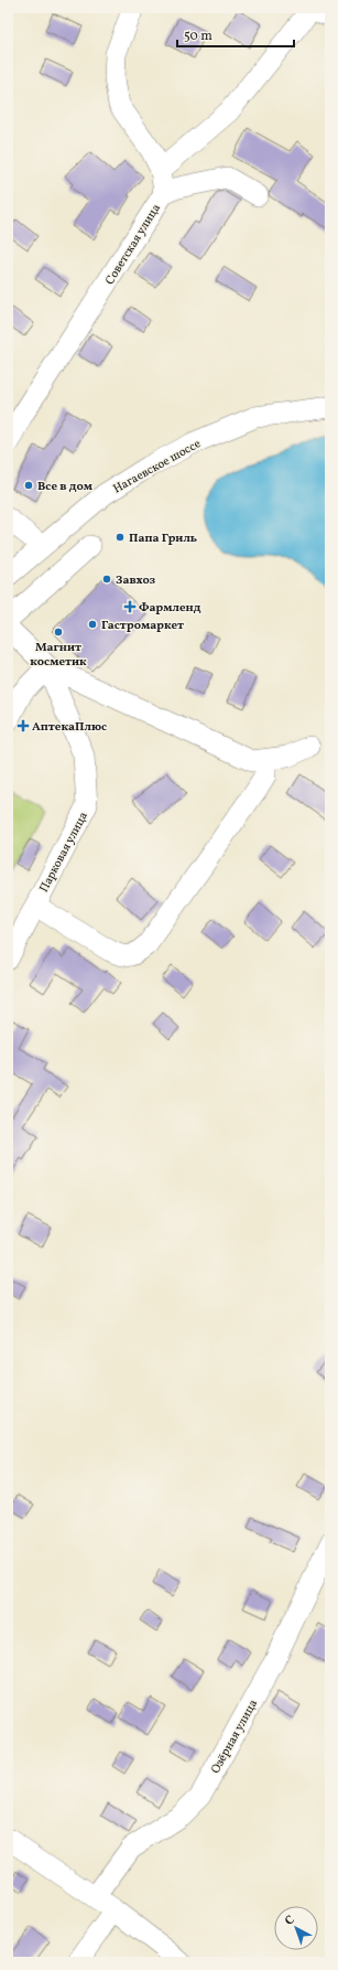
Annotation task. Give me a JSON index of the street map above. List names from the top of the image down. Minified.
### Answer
{"streets":{"street":["Советская улица","Нагаевское шоссе","Парковая улица","Озёрная улица"]},"places":{"other":["Все в дом","Папа Гриль","Завхоз","Гастромаркет","Магнит косметик"],"health":["Фармленд","АптекаПлюс"]},"scale_bar":"50 m","north":"top left"}
